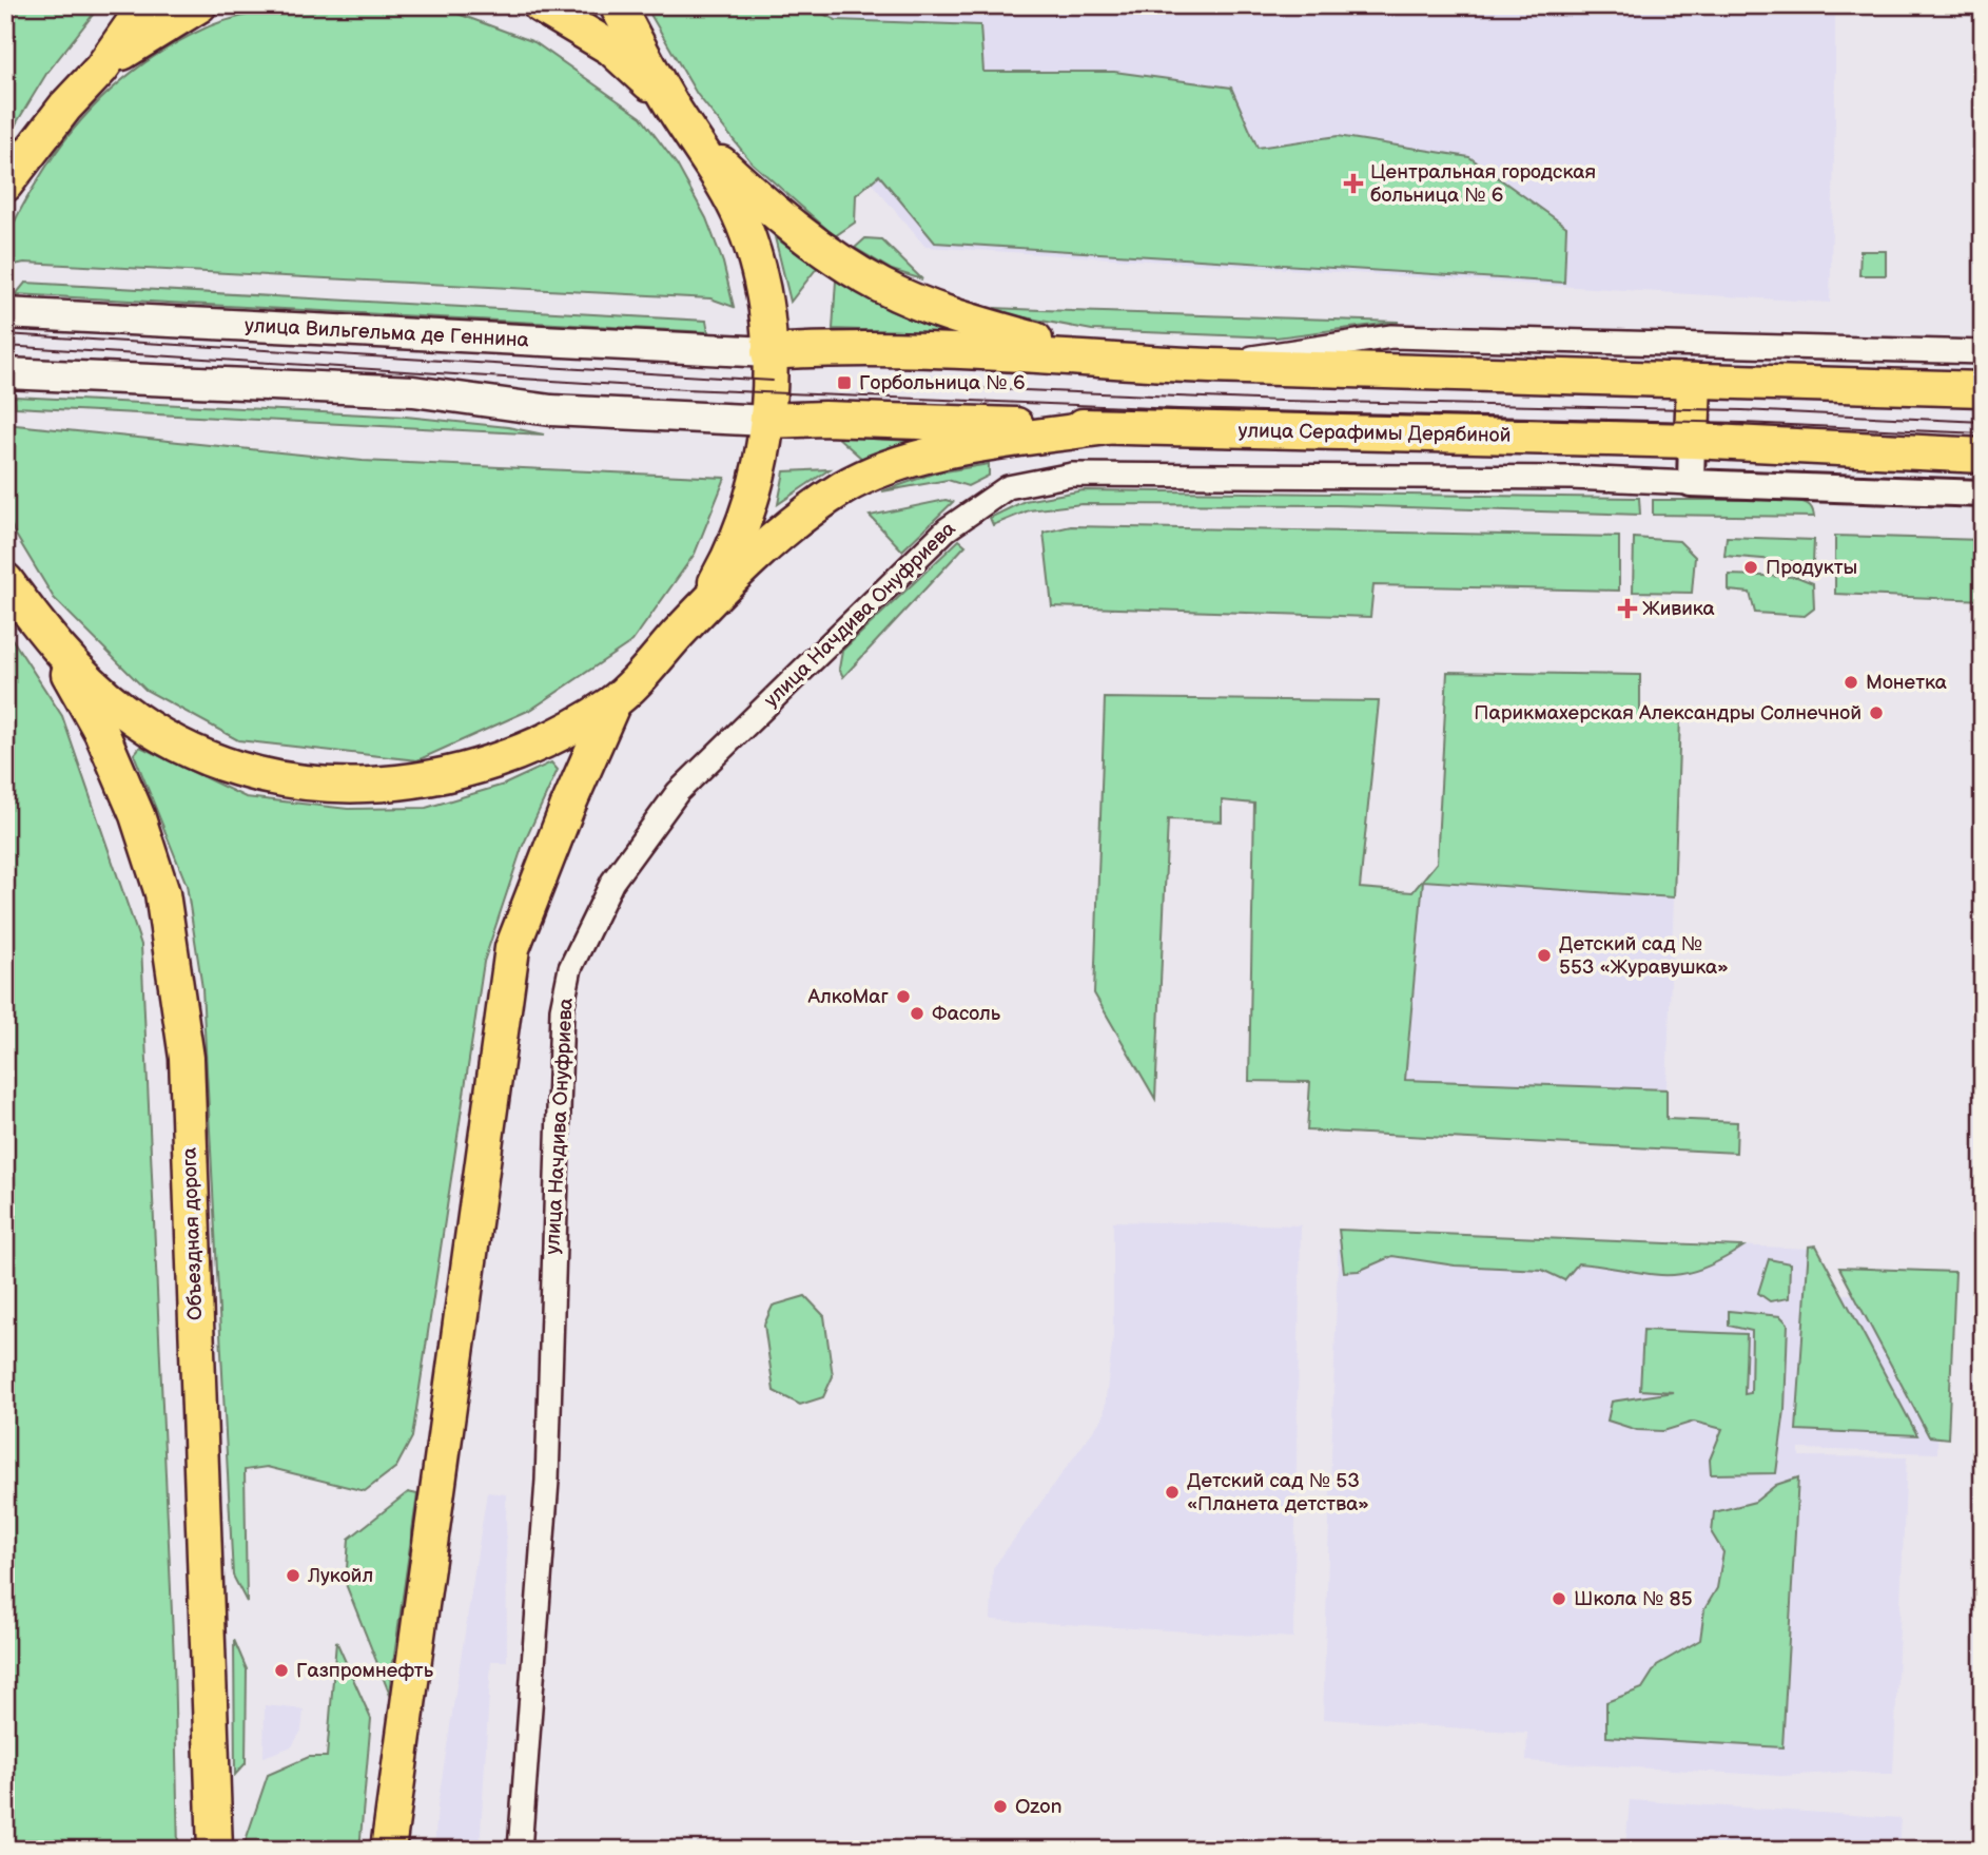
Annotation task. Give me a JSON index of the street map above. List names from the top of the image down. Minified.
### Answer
{"streets":{"main road":["улица Вильгельма де Геннина","улица Серафимы Дерябиной","Объездная дорога"],"street":["улица Начдива Онуфриева"]},"crossings":[["улица Серафимы Дерябиной","улица Начдива Онуфриева"]],"places":{"health":["Центральная городская больница № 6","Живика"],"transit":["Горбольница № 6"],"other":["Продукты","Монетка","Парикмахерская Александры Солнечной","Детский сад № 553 «Журавушка»","АлкоМаг","Фасоль","Детский сад № 53 «Планета детства»","Лукойл","Школа № 85","Газпромнефть","Ozon"]}}
